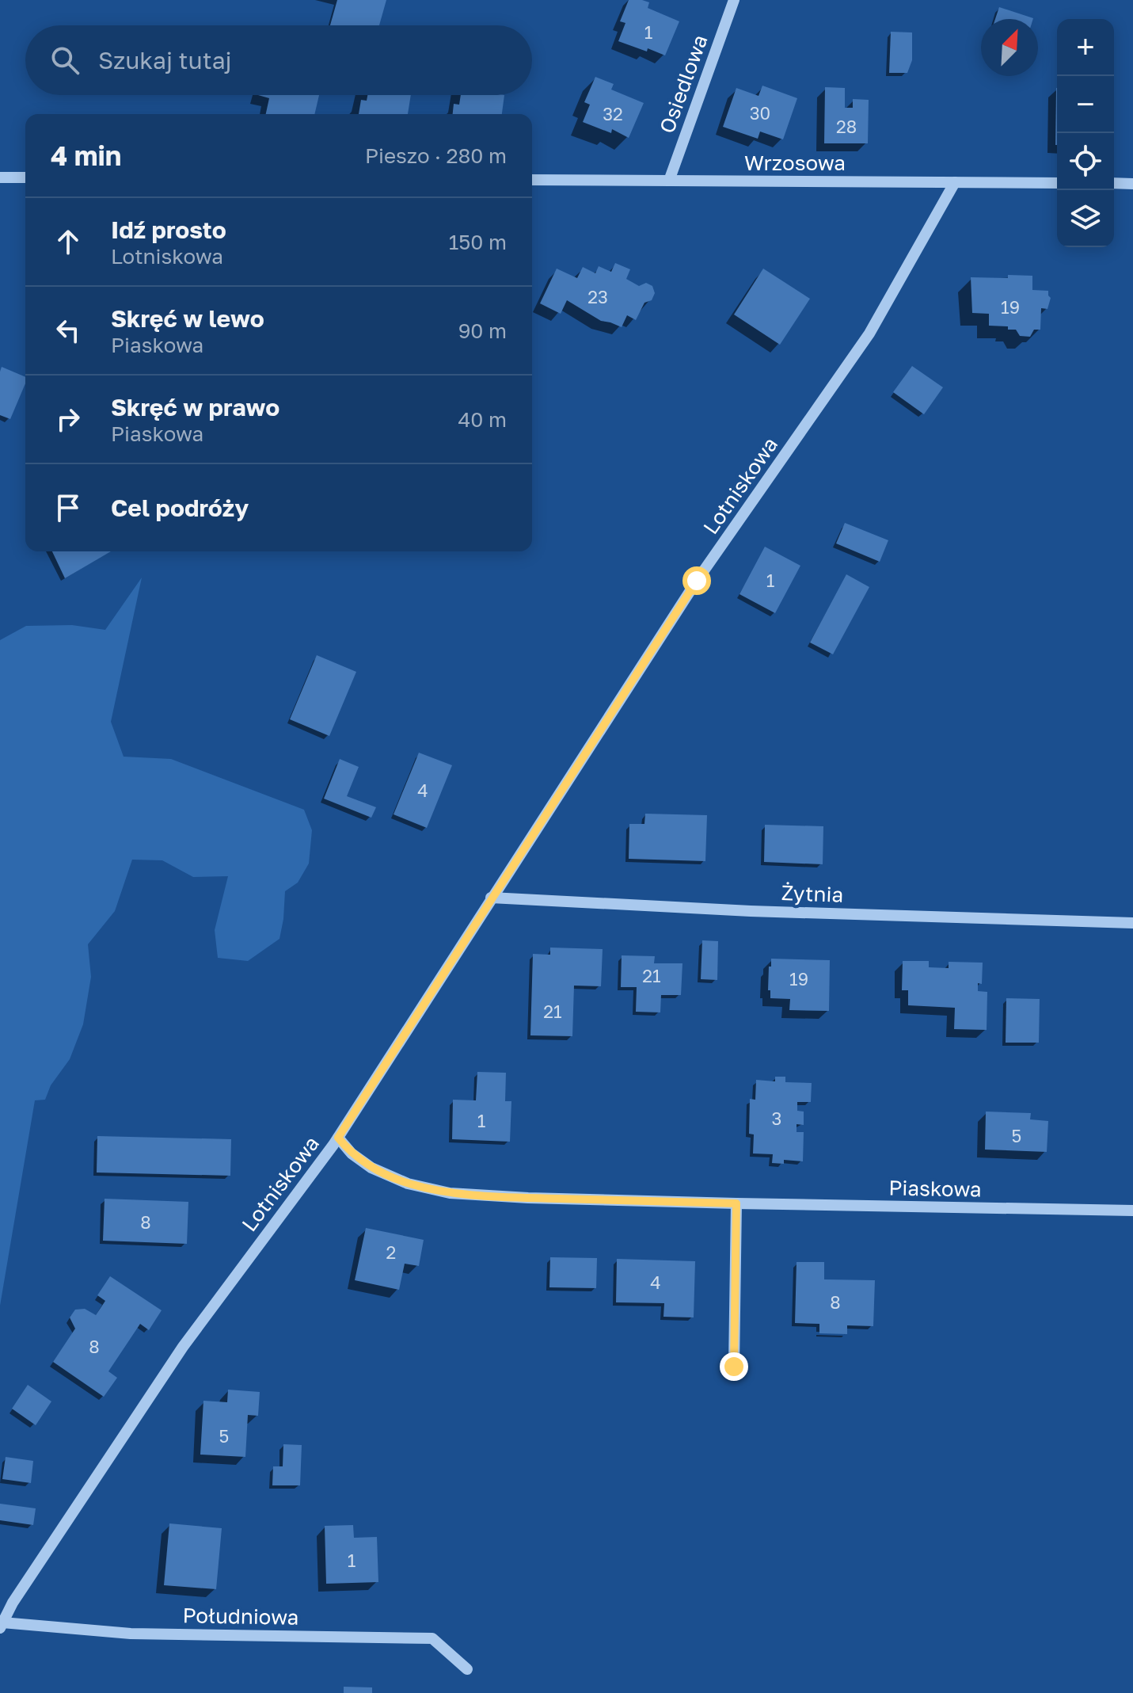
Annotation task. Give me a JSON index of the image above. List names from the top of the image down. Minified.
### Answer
{"streets":{"street":["Osiedlowa","Wrzosowa","Lotniskowa","Żytnia","Piaskowa","Południowa"]},"crossings":[["Osiedlowa","Wrzosowa"],["Wrzosowa","Lotniskowa"],["Lotniskowa","Żytnia"],["Lotniskowa","Piaskowa"],["Lotniskowa","Południowa"]],"house_numbers":["1","30","32","28","23","19","1","4","21","19","21","3","1","5","8","2","4","8","8","5","1"],"north":"top right","page":{"map_buttons":["+","−"],"search":"Szukaj tutaj","heading":["4 min","Pieszo · 280 m"],"list":[["Idź prosto","Lotniskowa","150 m"],["Skręć w lewo","Piaskowa","90 m"],["Skręć w prawo","Piaskowa","40 m"],"Cel podróży"]}}
